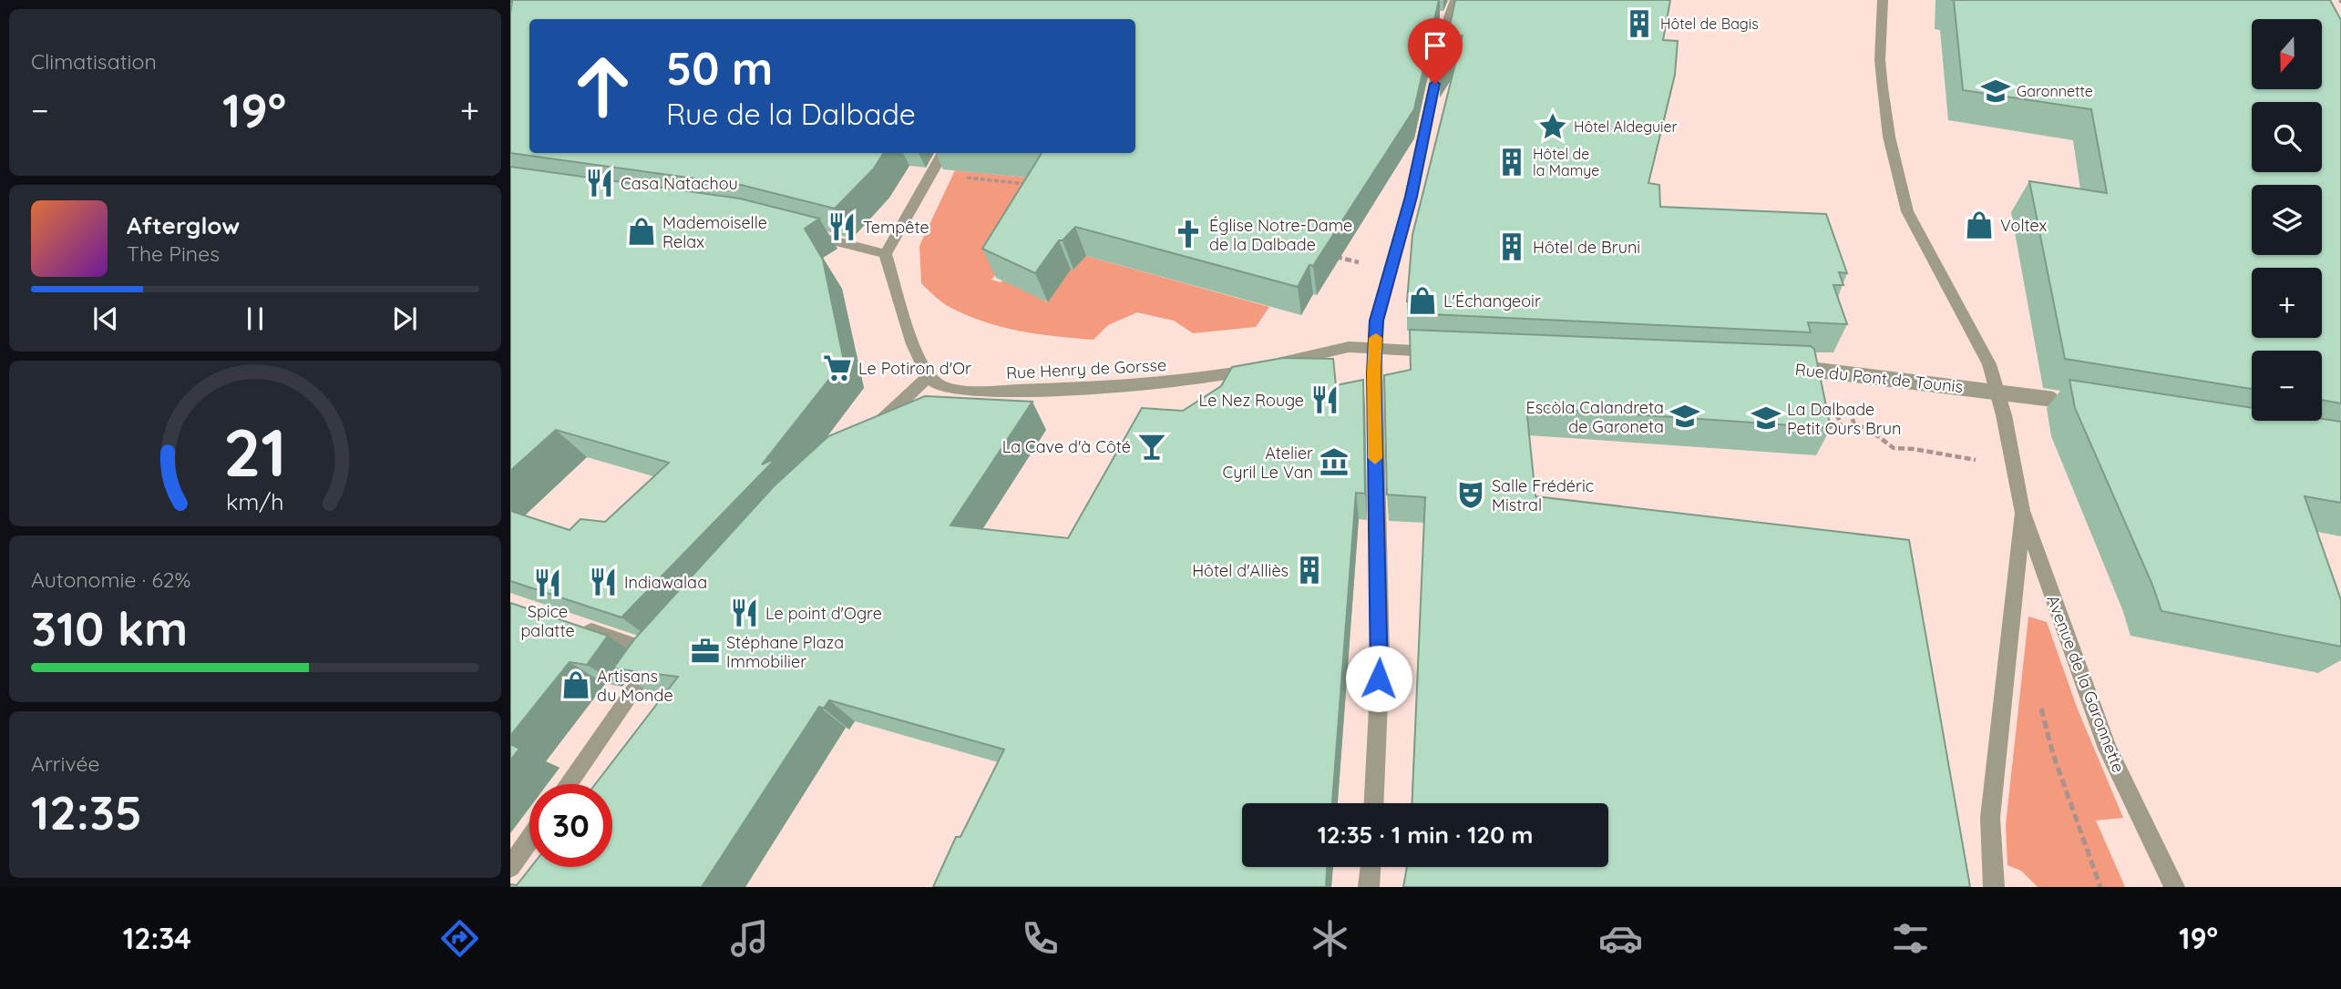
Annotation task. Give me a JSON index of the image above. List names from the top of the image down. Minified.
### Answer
{"streets":{"street":["Rue Henry de Gorsse","Rue du Pont de Tounis","Avenue de la Garonnette"]},"places":{"building":["Hôtel de Bagis","Hôtel de la Mamye","Hôtel de Bruni","Hôtel d'Alliès"],"school or university":["Garonnette","Escòla Calandreta de Garoneta","La Dalbade Petit Ours Brun"],"place":["Hôtel Aldeguier"],"restaurant":["Casa Natachou","Tempête","Le Nez Rouge","Indiawalaa","Spice palatte","Le point d'Ogre"],"shop":["Voltex","Mademoiselle Relax","L'Échangeoir","Artisans du Monde"],"church":["Église Notre-Dame de la Dalbade"],"supermarket":["Le Potiron d'Or"],"bar":["La Cave d'à Côté"],"museum":["Atelier Cyril Le Van"],"theatre":["Salle Frédéric Mistral"],"office":["Stéphane Plaza Immobilier"]},"north":"bottom","page":{"tile":["Climatisation",["Autonomie · 62%","310 km"],["Arrivée","12:35"]],"map_buttons":["+","−"],"turn":["50 m","Rue de la Dalbade"],"heat":["−","19°","+"],"song":["Afterglow","The Pines"],"limit":"30","trip":"12:35 · 1 min · 120 m","tabs":["12:34","19°"],"gauge":["21","km/h"]}}
